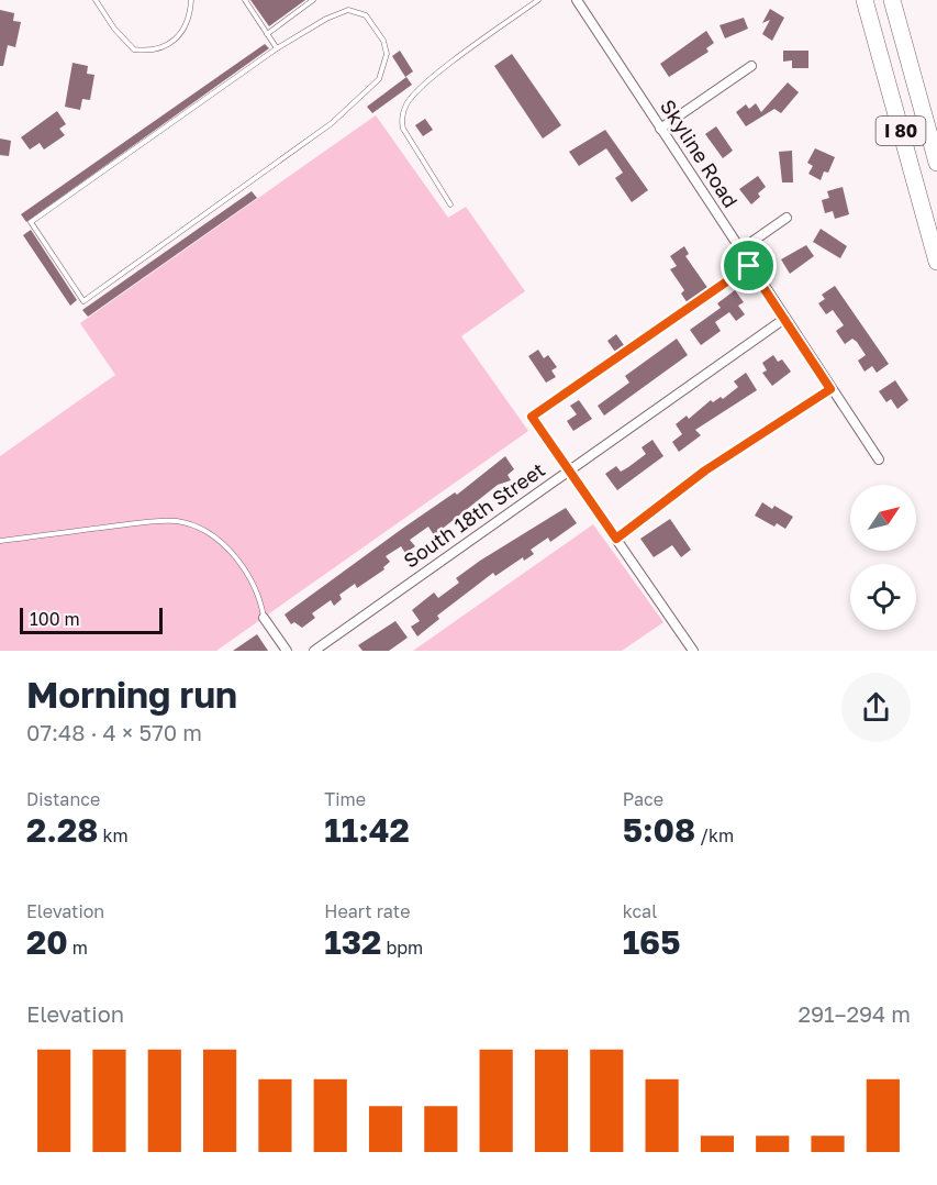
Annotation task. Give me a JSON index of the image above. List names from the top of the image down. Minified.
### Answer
{"streets":{"highway":["I 80"],"street":["Skyline Road","South 18th Street"]},"crossings":[["Skyline Road","South 18th Street"]],"scale_bar":"100 m","north":"top right","page":{"scale":"100 m","heading":["Morning run","07:48 · 4 × 570 m"],"stats":[["Distance","2.28 km"],["Time","11:42"],["Pace","5:08 /km"],["Elevation","20 m"],["Heart rate","132 bpm"],["kcal","165"]],"chart":["Elevation","291–294 m"]}}
